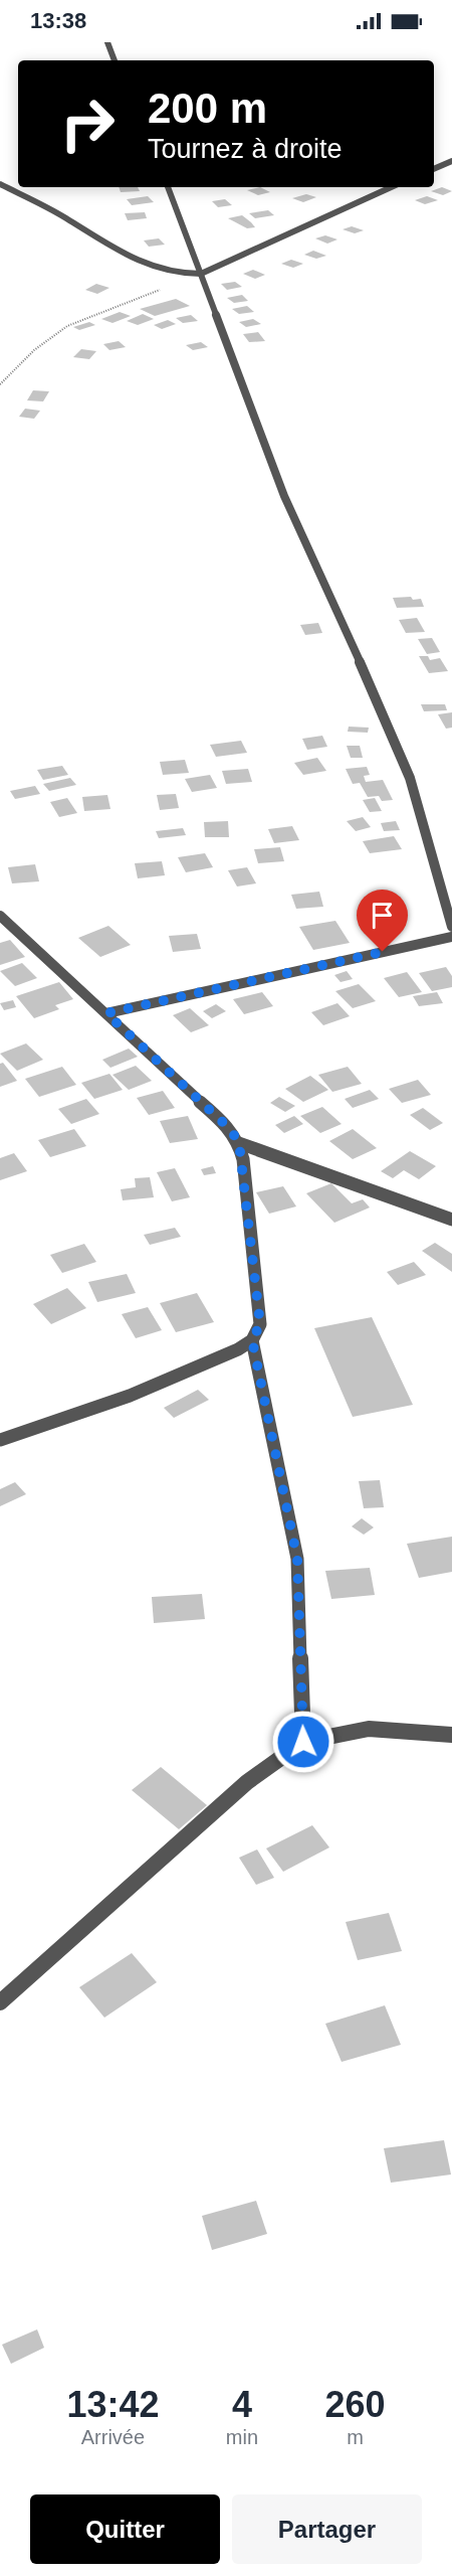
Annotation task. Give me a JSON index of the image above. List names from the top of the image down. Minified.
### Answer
{"page":{"status":"13:38","turn":["200 m","Tournez à droite"],"eta":["13:42","Arrivée","4","min","260","m"],"buttons":["Quitter","Partager"]}}
